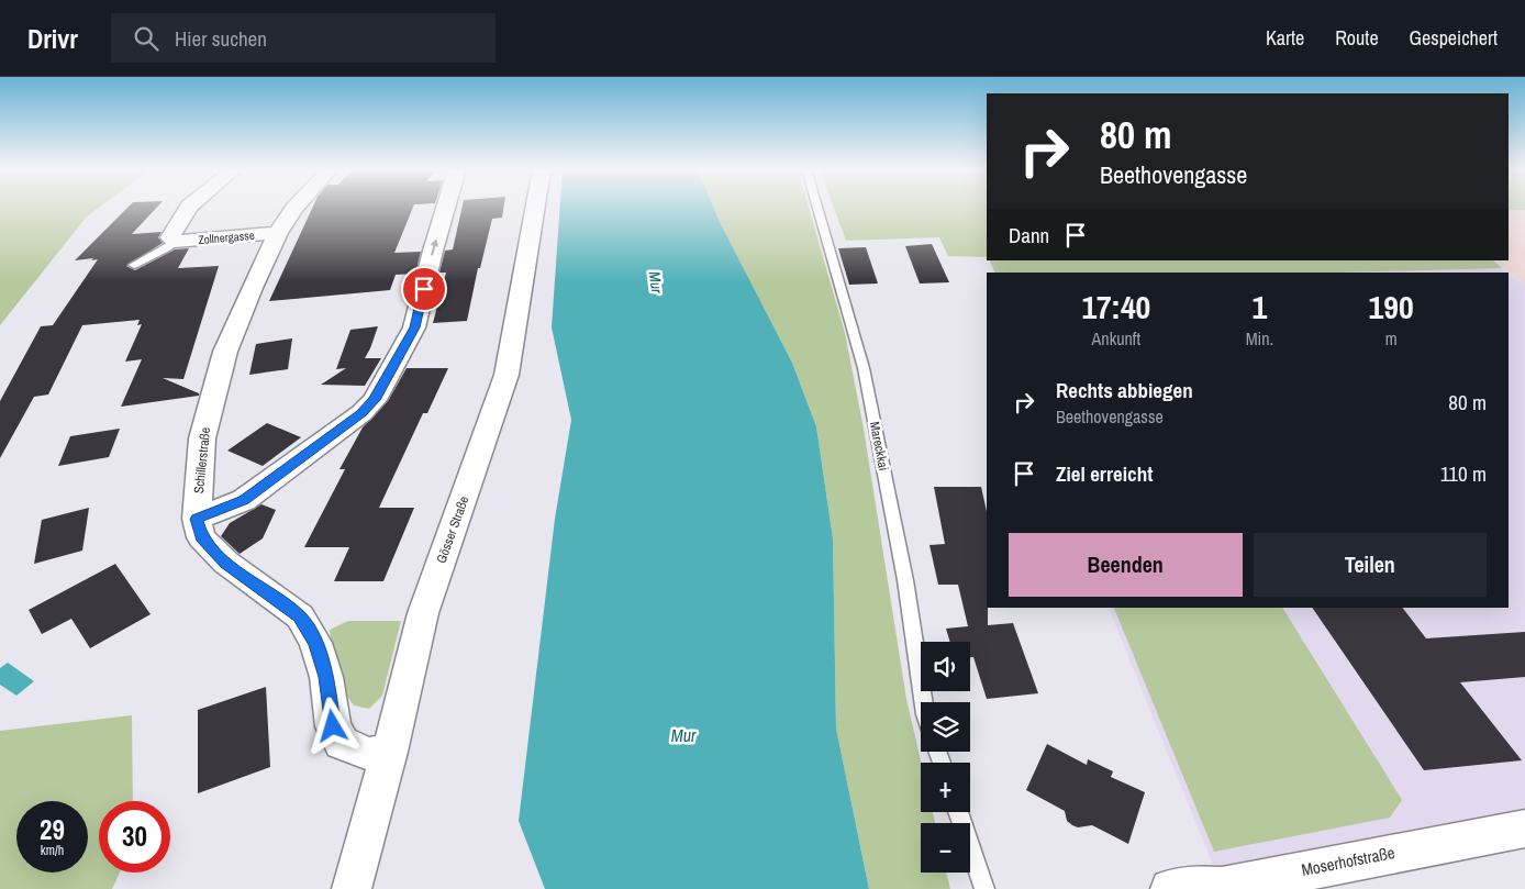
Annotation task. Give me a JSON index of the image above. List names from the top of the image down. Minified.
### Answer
{"streets":{"street":["Zollnergasse","Schillerstraße","Gösser Straße","Moserhofstraße"],"lane":["Mareckkai"]},"crossings":[["Zollnergasse","Schillerstraße"],["Schillerstraße","Gösser Straße"]],"water":["Mur"],"page":{"header":"Drivr","search":"Hier suchen","nav":["Karte","Route","Gespeichert"],"turn":["80 m","Beethovengasse"],"then":"Dann","eta":["17:40","Ankunft","1","Min.","190","m"],"list":[{"name":"Rechts abbiegen","note":"Beethovengasse","value":"80 m"},{"name":"Ziel erreicht","value":"110 m"}],"buttons":["Beenden","Teilen"],"map_buttons":["+","−"],"speed":"29 km/h","limit":"30"}}
